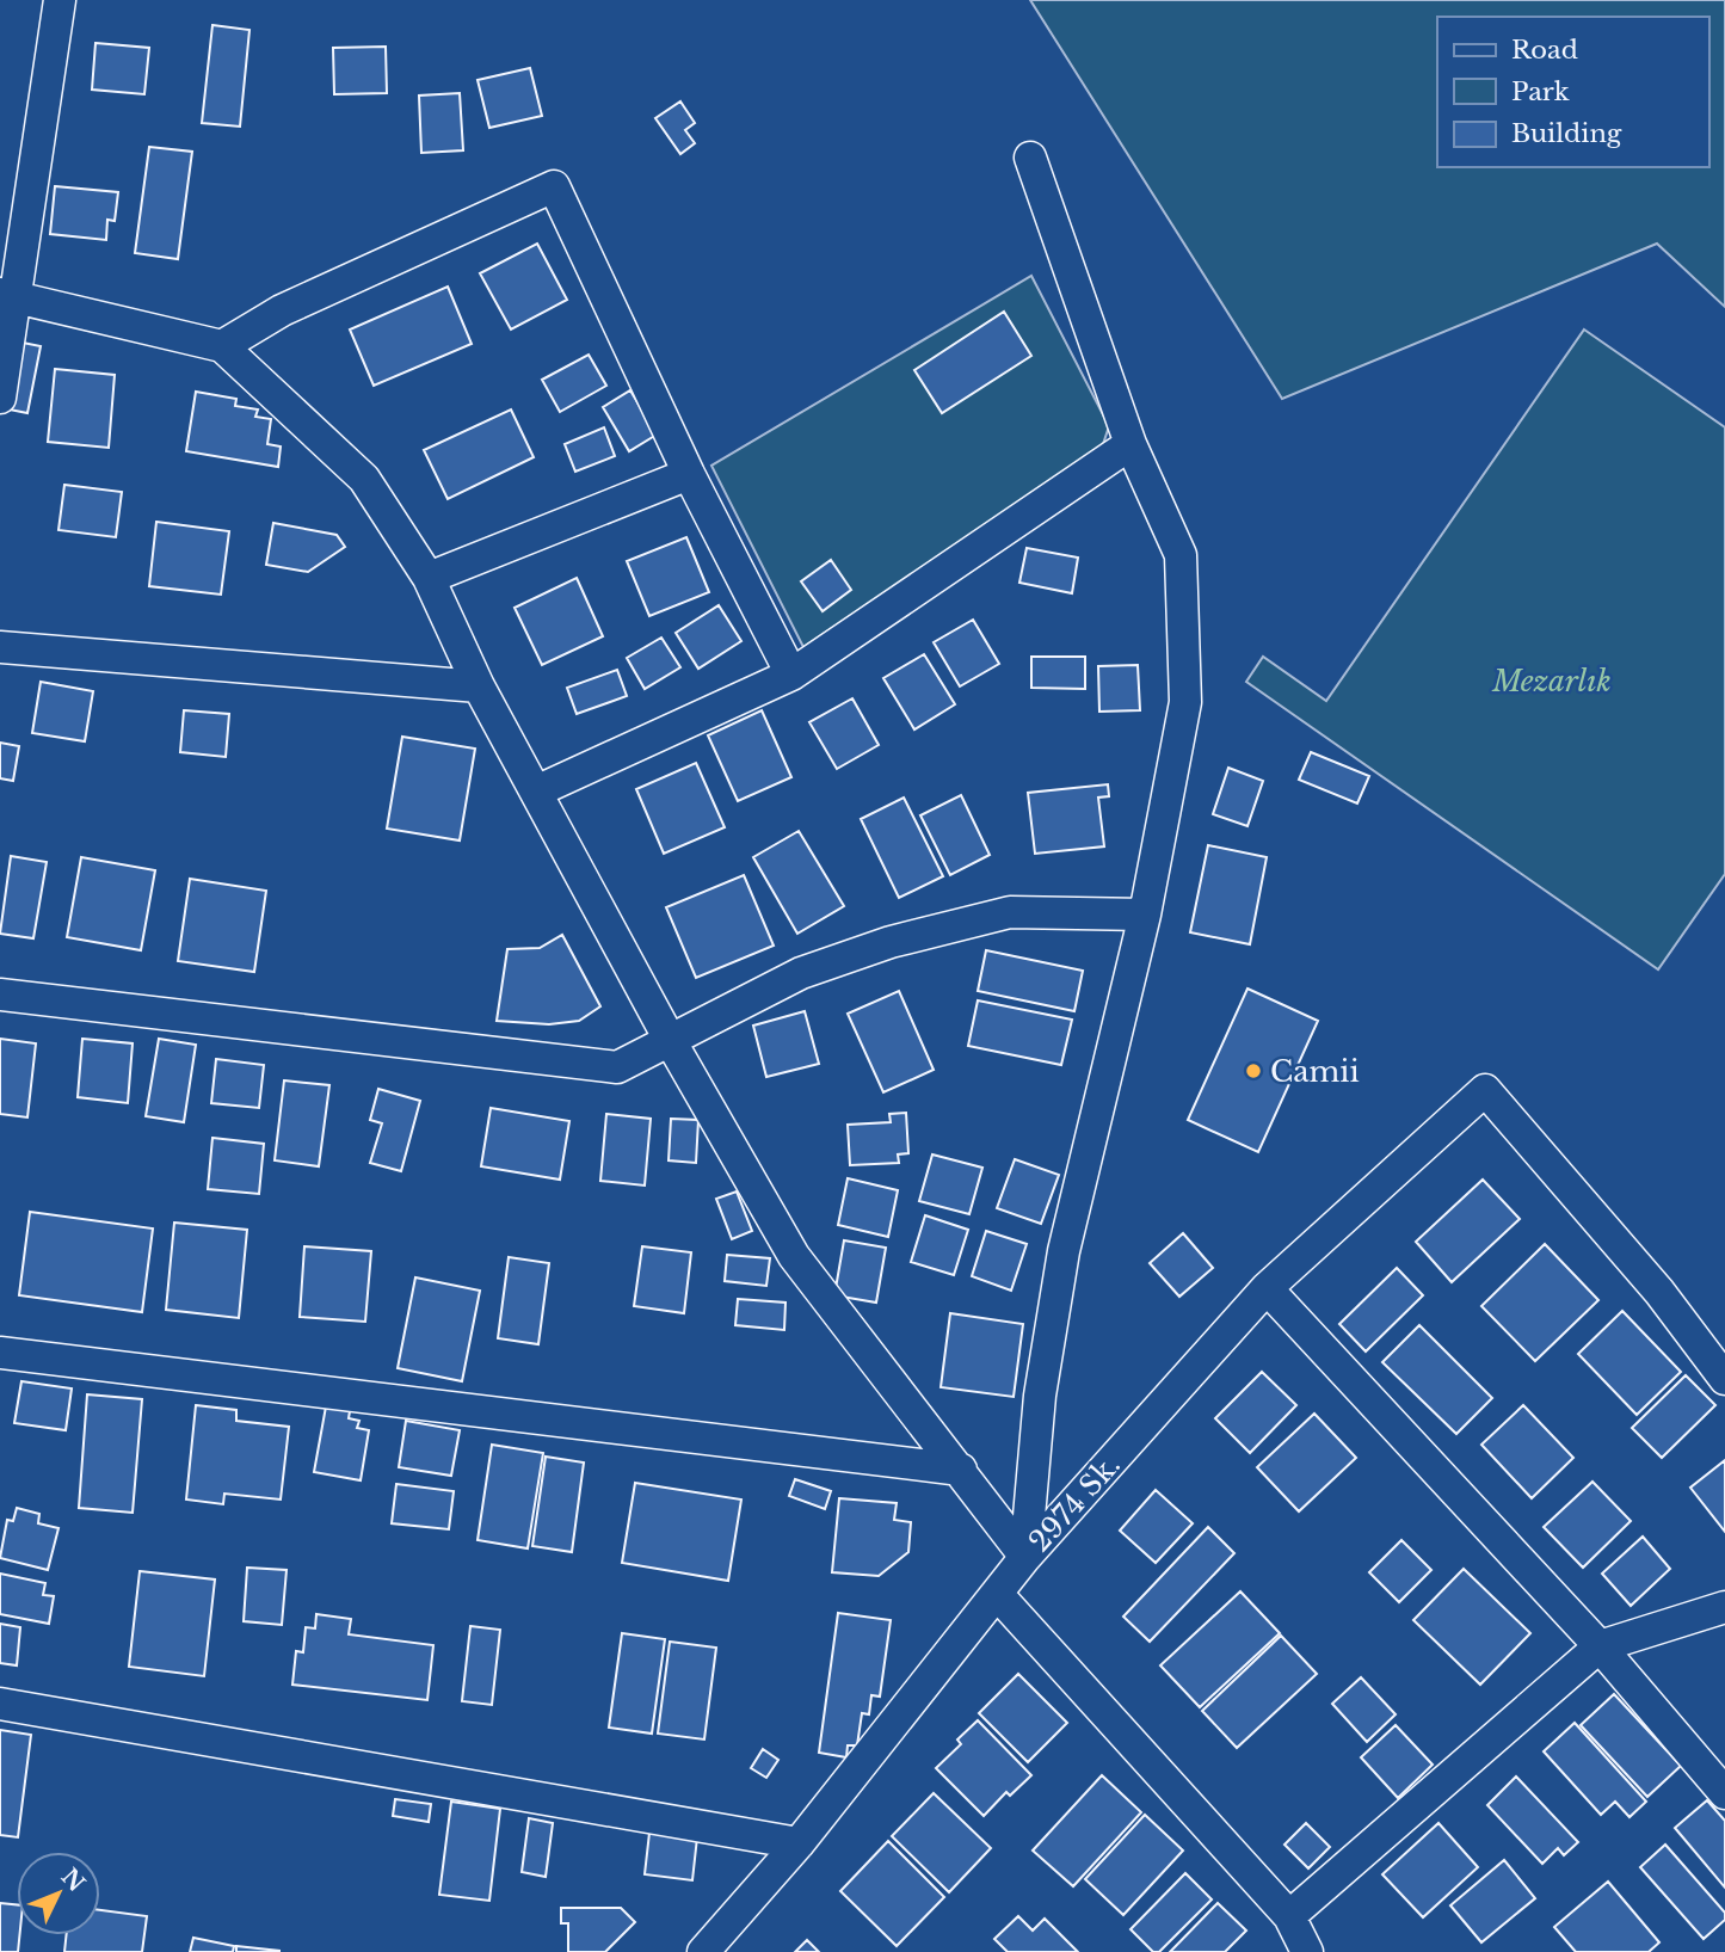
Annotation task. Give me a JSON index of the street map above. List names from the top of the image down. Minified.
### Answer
{"streets":{"street":["2974 Sk."]},"parks":["Mezarlık"],"places":["Camii"],"legend":["Road","Park","Building"],"north":"top right"}
